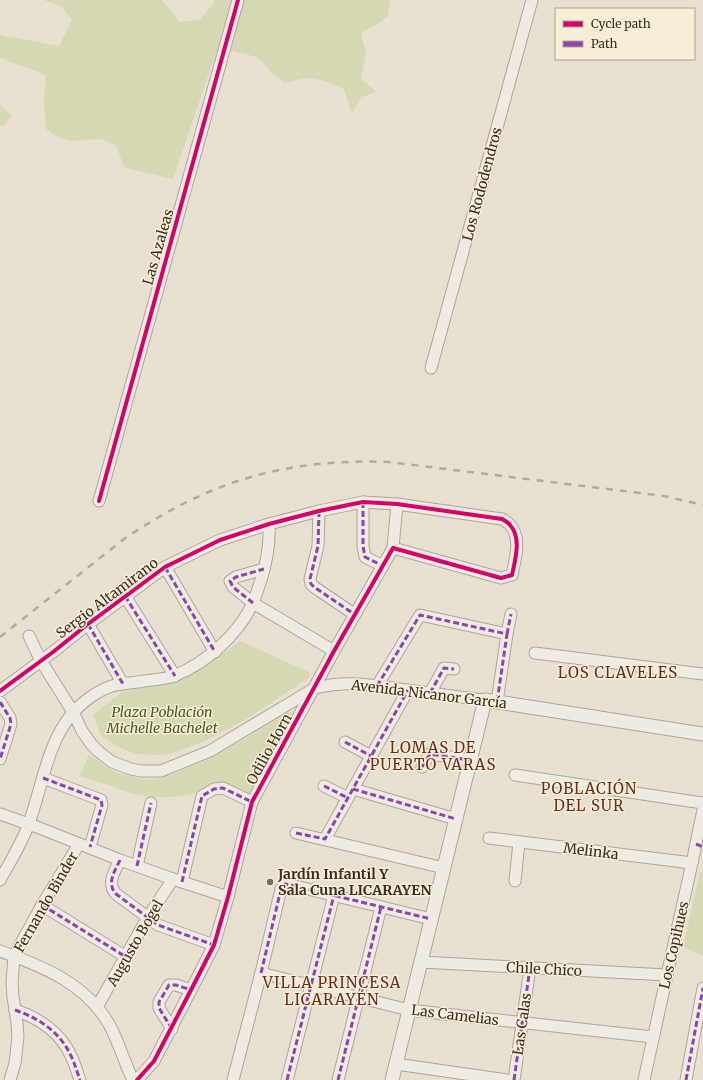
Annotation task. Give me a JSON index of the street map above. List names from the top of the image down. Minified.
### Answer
{"streets":{"street":["Los Rododendros","Las Azaleas","Sergio Altamirano","Avenida Nicanor García","Odilio Horn","Melinka","Fernando Binder","Augusto Bogel","Los Copihues","Chile Chico","Las Camelias","Las Calas"]},"crossings":[["Sergio Altamirano","Avenida Nicanor García"],["Sergio Altamirano","Odilio Horn"],["Avenida Nicanor García","Odilio Horn"],["Melinka","Los Copihues"],["Los Copihues","Chile Chico"],["Los Copihues","Las Camelias"],["Chile Chico","Las Calas"],["Las Camelias","Las Calas"]],"districts":["LOS CLAVELES","LOMAS DE PUERTO VARAS","POBLACIÓN DEL SUR","VILLA PRINCESA LICARAYÉN"],"parks":["Plaza Población Michelle Bachelet"],"places":["Jardín Infantil Y Sala Cuna LICARAYEN"],"legend":["Cycle path","Path"]}
